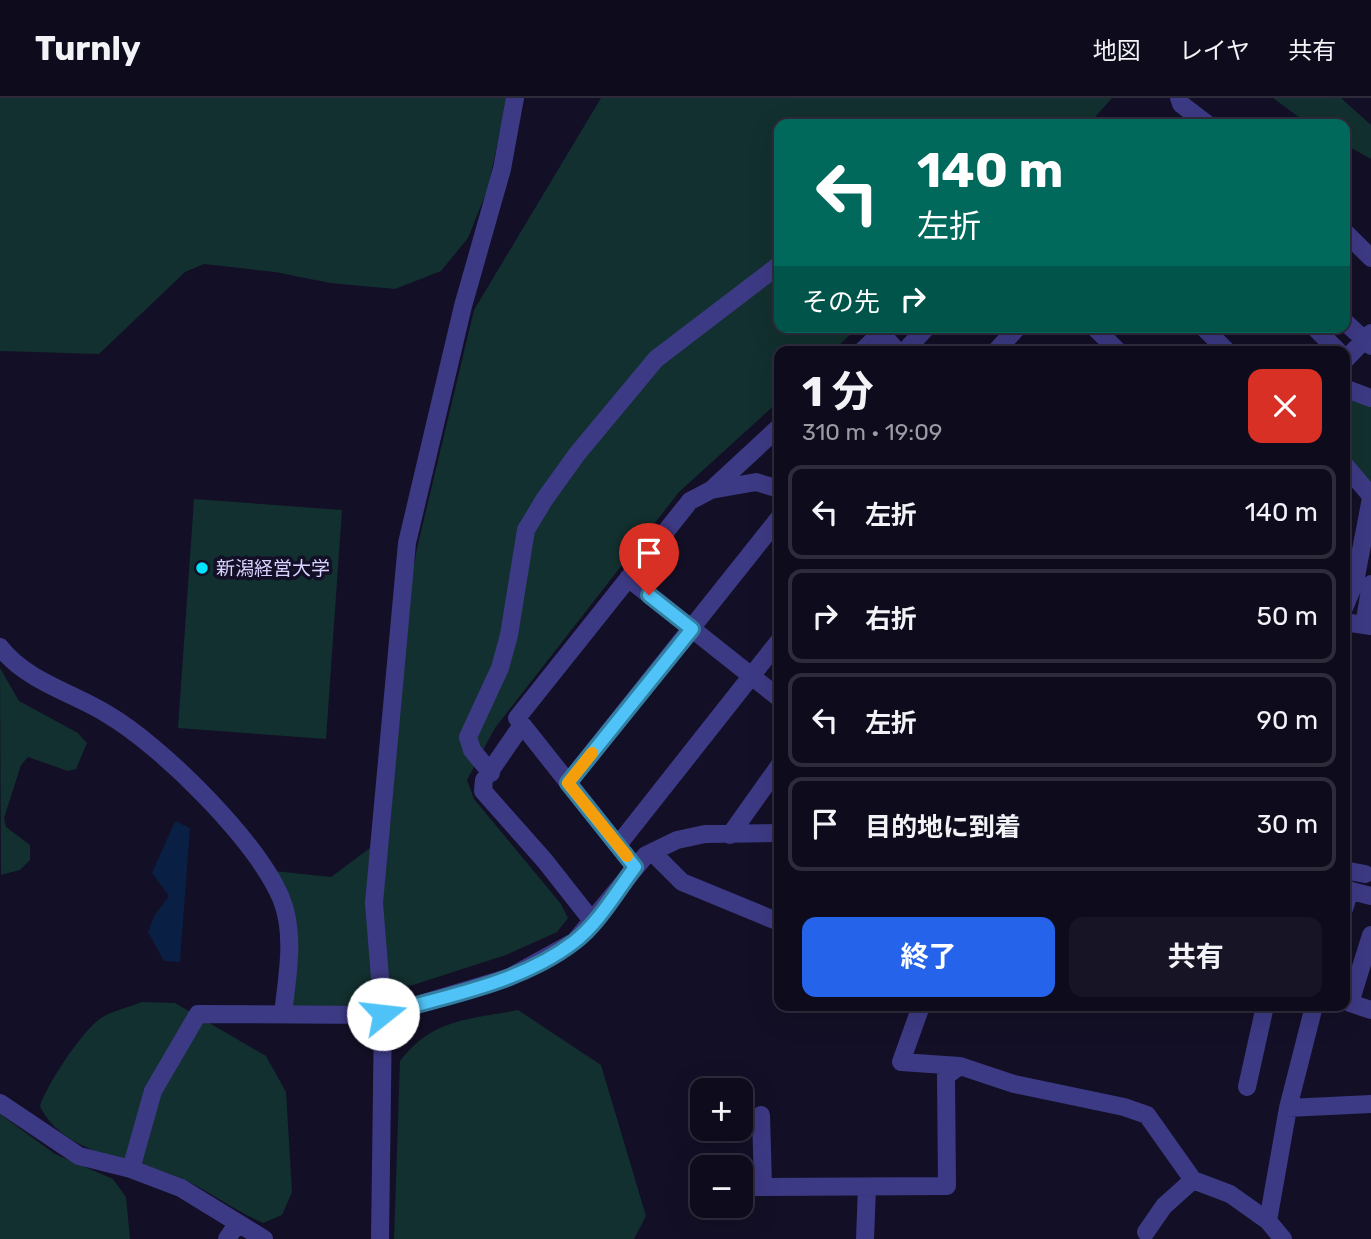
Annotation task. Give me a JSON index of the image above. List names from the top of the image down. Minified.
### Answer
{"places":["新潟経営大学"],"page":{"header":"Turnly","nav":["地図","レイヤ","共有"],"turn":["140 m","左折"],"then":"その先","heading":["1 分","310 m · 19:09"],"list":[{"name":"左折","value":"140 m"},{"name":"右折","value":"50 m"},{"name":"左折","value":"90 m"},{"name":"目的地に到着","value":"30 m"}],"buttons":["終了","共有"],"map_buttons":["+","−"]}}
